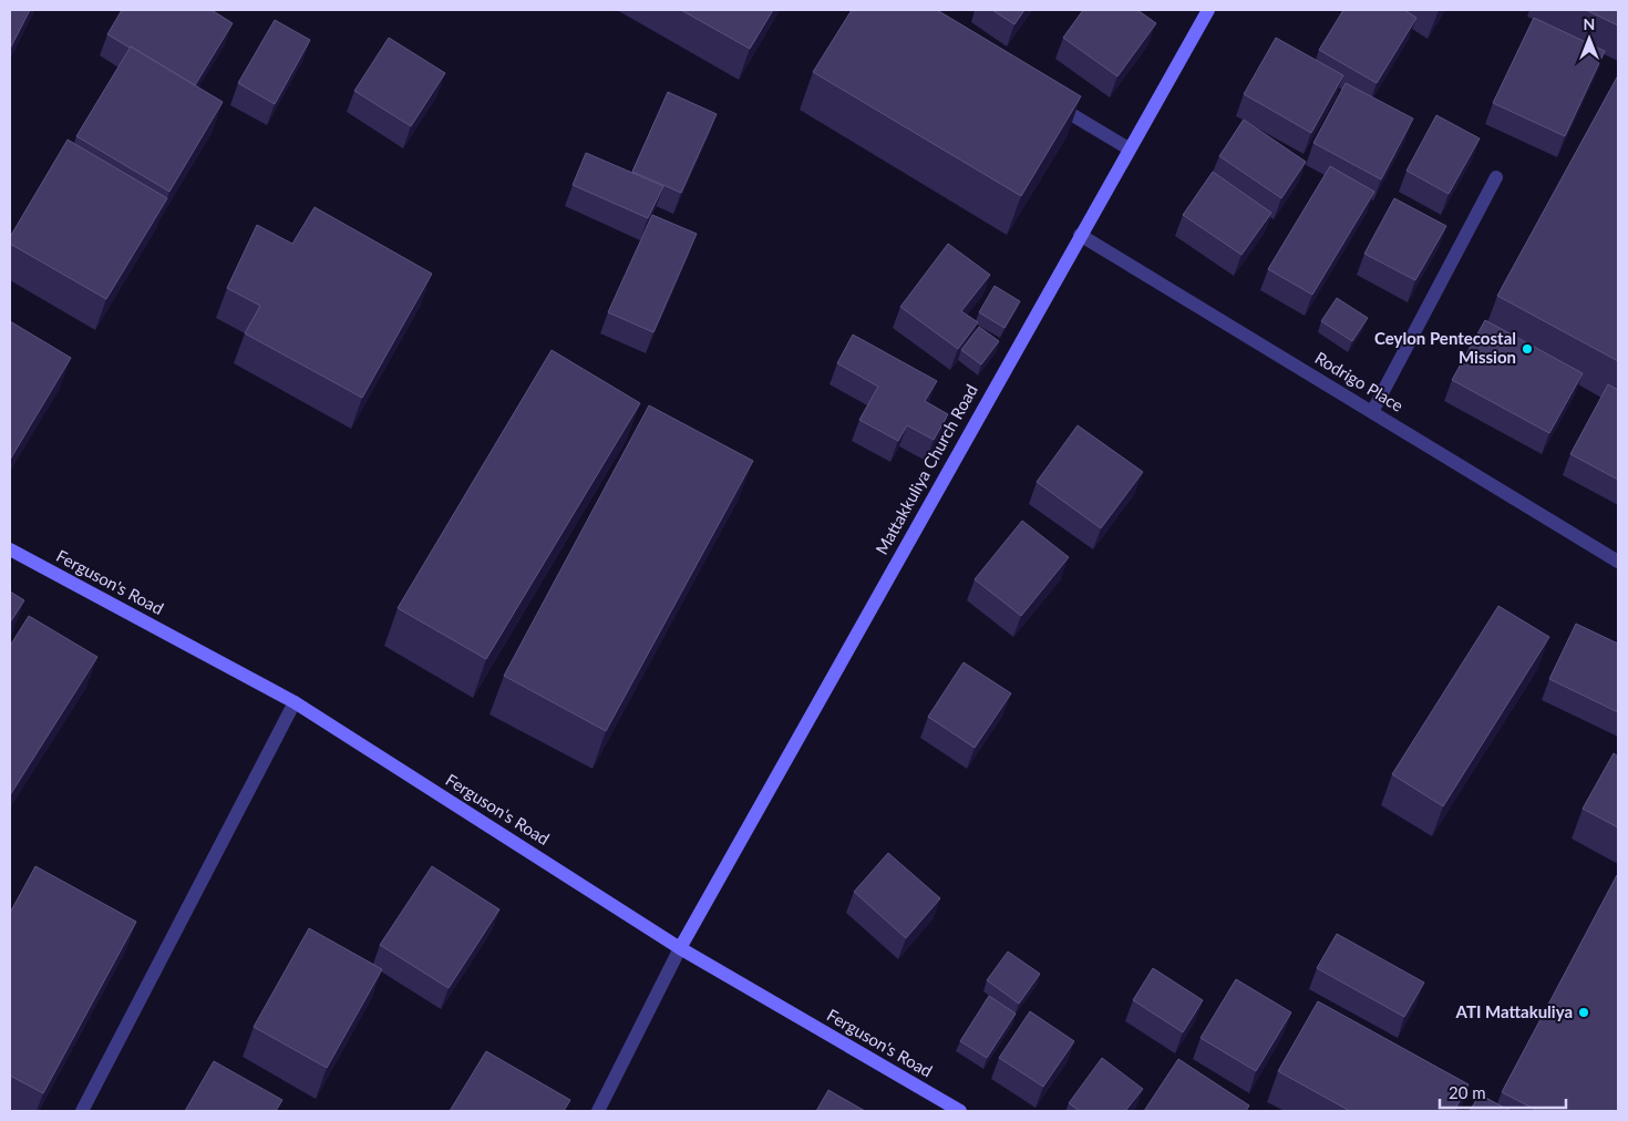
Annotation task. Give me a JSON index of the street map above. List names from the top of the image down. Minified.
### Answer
{"streets":{"street":["Rodrigo Place","Mattakkuliya Church Road","Ferguson's Road"]},"crossings":[["Rodrigo Place","Mattakkuliya Church Road"],["Mattakkuliya Church Road","Ferguson's Road"]],"places":["Ceylon Pentecostal Mission","ATI Mattakuliya"],"scale_bar":"20 m","north":"top"}
